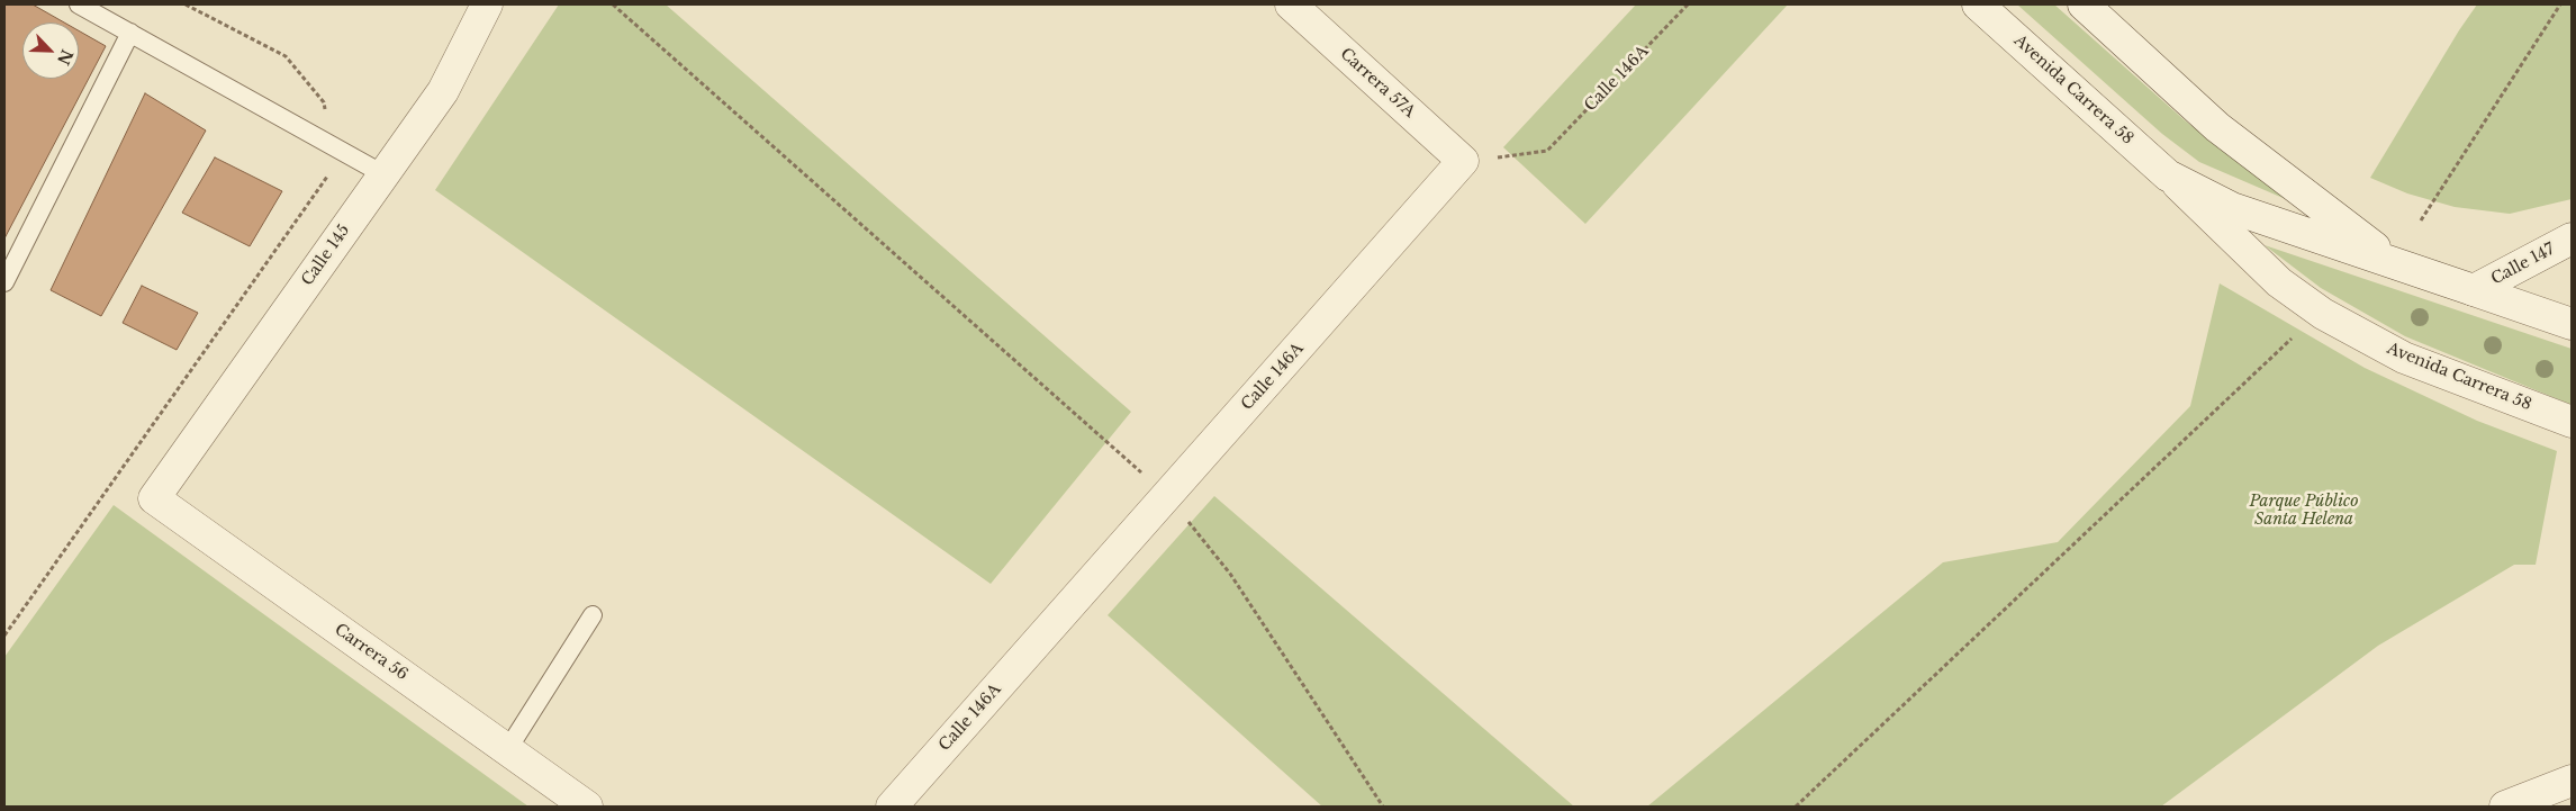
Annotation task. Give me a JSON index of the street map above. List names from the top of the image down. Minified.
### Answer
{"streets":{"street":["Calle 146A","Carrera 57A","Avenida Carrera 58","Calle 145","Calle 147","Carrera 56"]},"crossings":[["Calle 146A","Carrera 57A"],["Avenida Carrera 58","Calle 147"],["Calle 145","Carrera 56"]],"parks":["Parque Público Santa Helena"],"north":"bottom right"}
